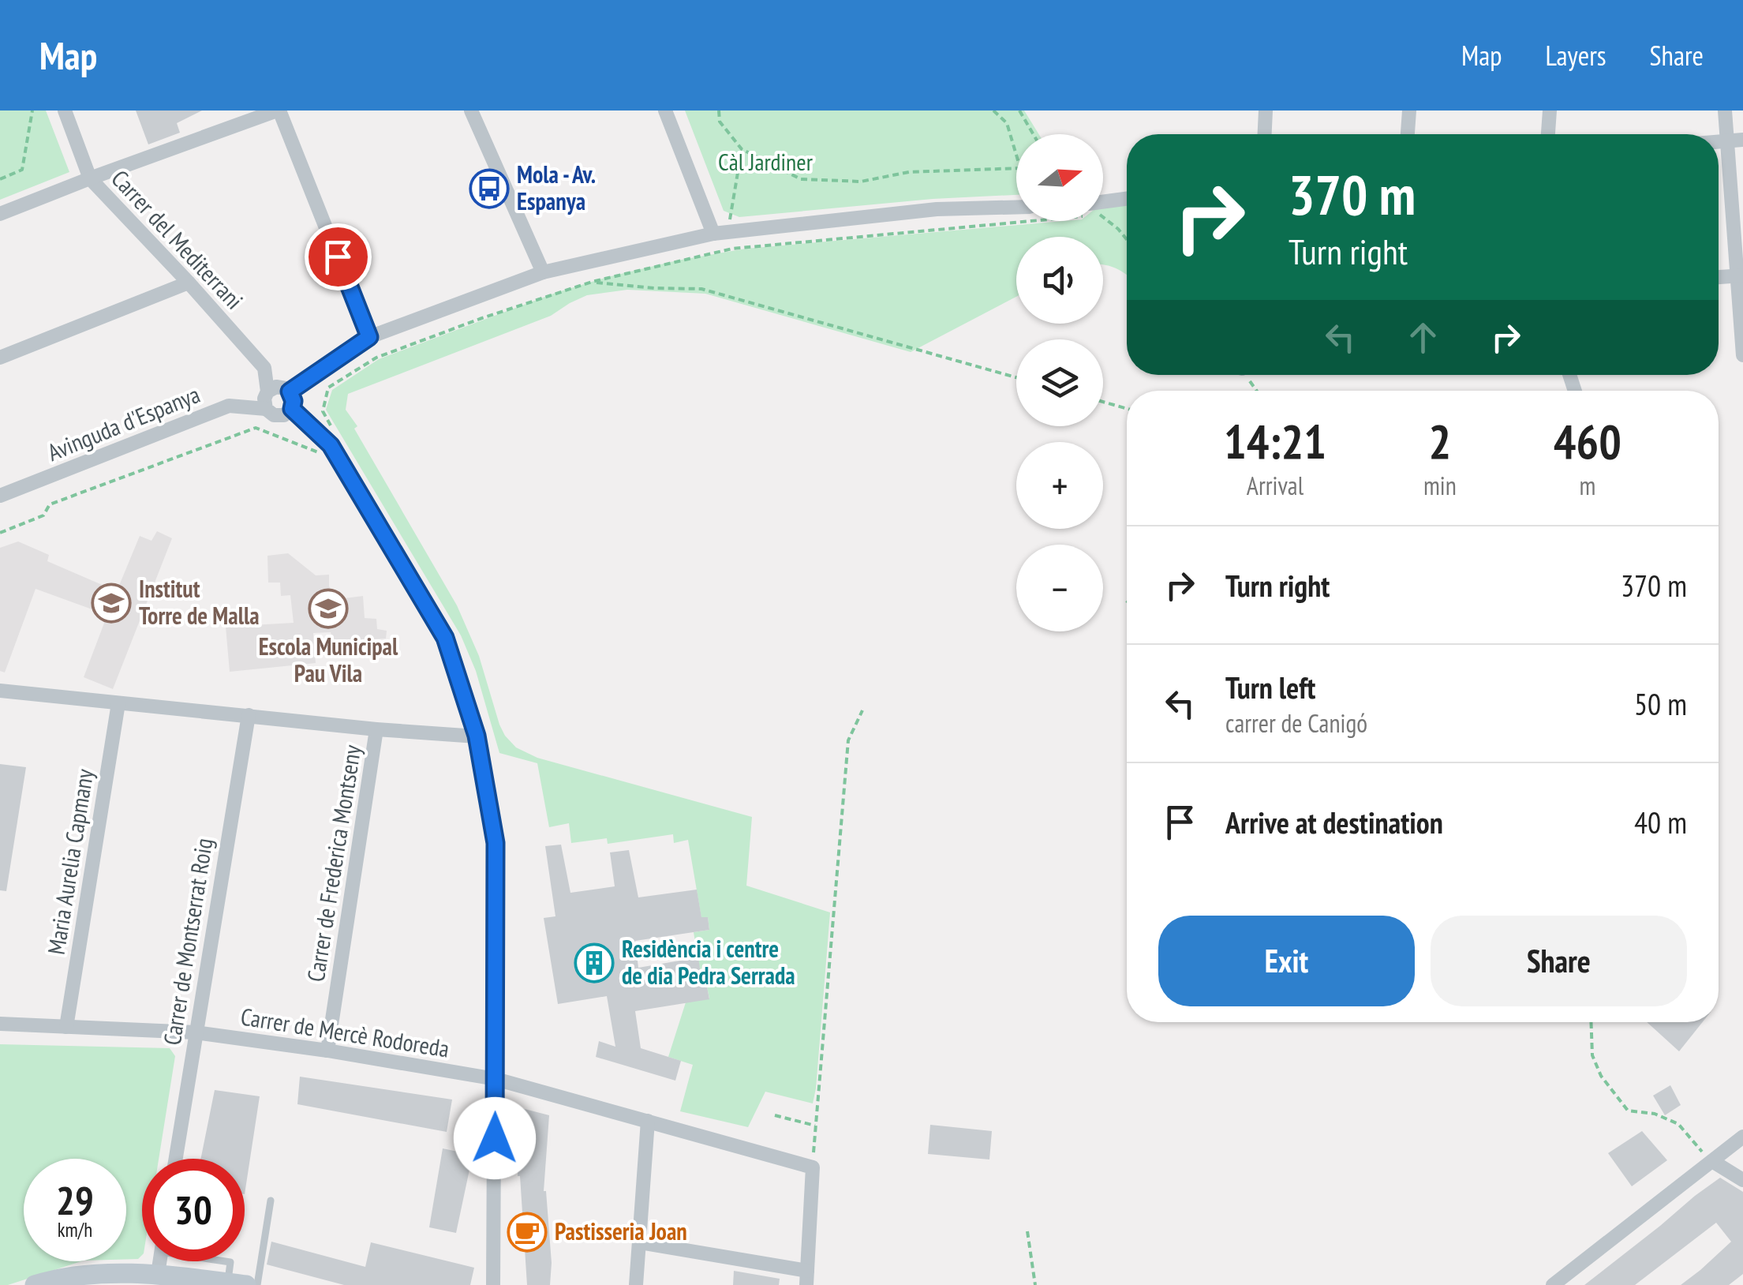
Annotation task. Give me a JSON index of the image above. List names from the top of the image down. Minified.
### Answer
{"streets":{"street":["Carrer del Mediterrani","Avinguda d'Espanya","Maria Aurelia Capmany","Carrer de Frederica Montseny","Carrer de Montserrat Roig","Carrer de Mercè Rodoreda"]},"crossings":[["Carrer del Mediterrani","Avinguda d'Espanya"],["Maria Aurelia Capmany","Carrer de Mercè Rodoreda"],["Carrer de Frederica Montseny","Carrer de Mercè Rodoreda"],["Carrer de Montserrat Roig","Carrer de Mercè Rodoreda"]],"parks":["Càl Jardiner"],"places":{"bus stop":["Mola - Av. Espanya"],"school or university":["Institut Torre de Malla","Escola Municipal Pau Vila"],"building":["Residència i centre de dia Pedra Serrada"],"cafe":["Pastisseria Joan"]},"north":"right","page":{"header":"Map","nav":["Map","Layers","Share"],"map_buttons":["+","−"],"turn":["370 m","Turn right"],"eta":["14:21","Arrival","2","min","460","m"],"list":[{"name":"Turn right","value":"370 m"},{"name":"Turn left","note":"carrer de Canigó","value":"50 m"},{"name":"Arrive at destination","value":"40 m"}],"buttons":["Exit","Share"],"speed":"29 km/h","limit":"30"}}
